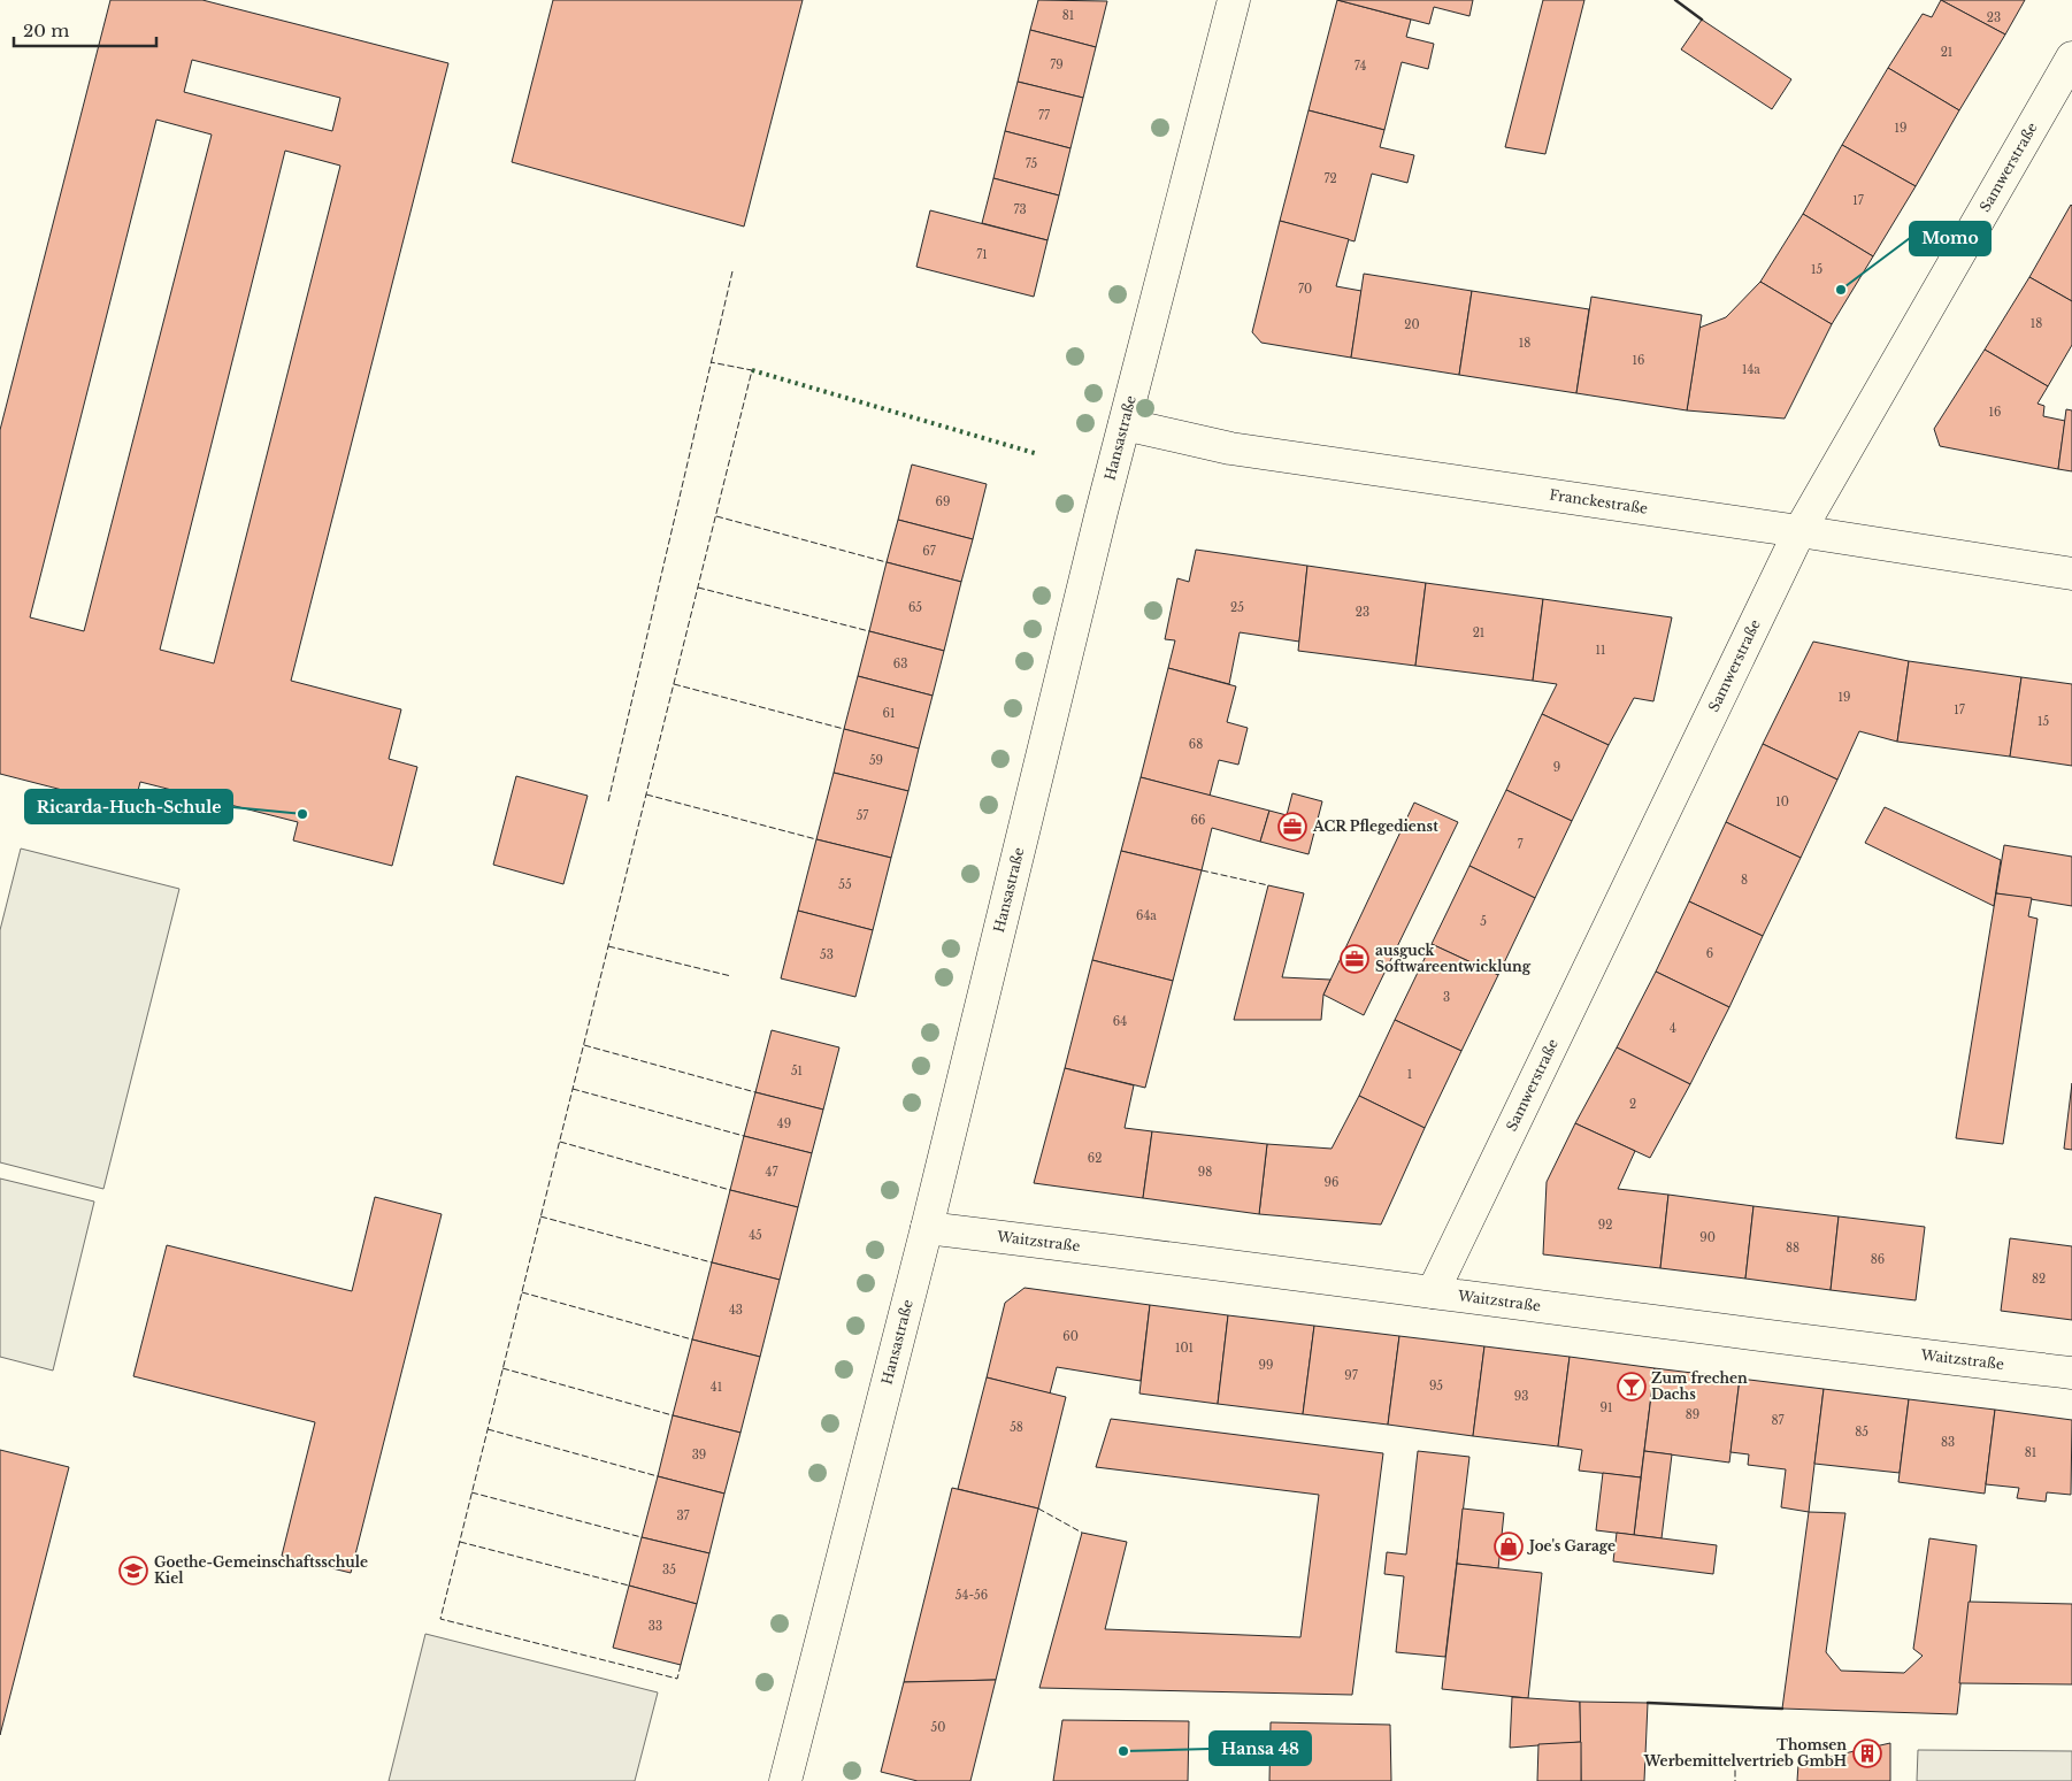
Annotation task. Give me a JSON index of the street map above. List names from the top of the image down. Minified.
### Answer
{"streets":{"street":["Samwerstraße","Hansastraße","Franckestraße","Waitzstraße"]},"crossings":[["Samwerstraße","Franckestraße"],["Samwerstraße","Waitzstraße"],["Hansastraße","Franckestraße"],["Hansastraße","Waitzstraße"]],"places":{"other":["Momo","Ricarda-Huch-Schule","Hansa 48"],"office":["ACR Pflegedienst","ausguck Softwareentwicklung"],"bar":["Zum frechen Dachs"],"shop":["Joe's Garage"],"school or university":["Goethe-Gemeinschaftsschule Kiel"],"building":["Thomsen Werbemittelvertrieb GmbH"]},"house_numbers":["81","23","21","79","74","77","19","75","72","17","73","71","15","70","18","20","18","16","14a","16","69","67","65","25","23","21","11","63","19","17","61","15","68","59","9","10","57","66","7","8","55","64a","5","6","53","3","64","4","51","1","2","49","62","47","98","96","92","45","90","88","86","82","43","60","101","99","97","95","41","93","91","89","87","58","85","83","81","39","37","35","54-56","33","50"],"scale_bar":"20 m"}
